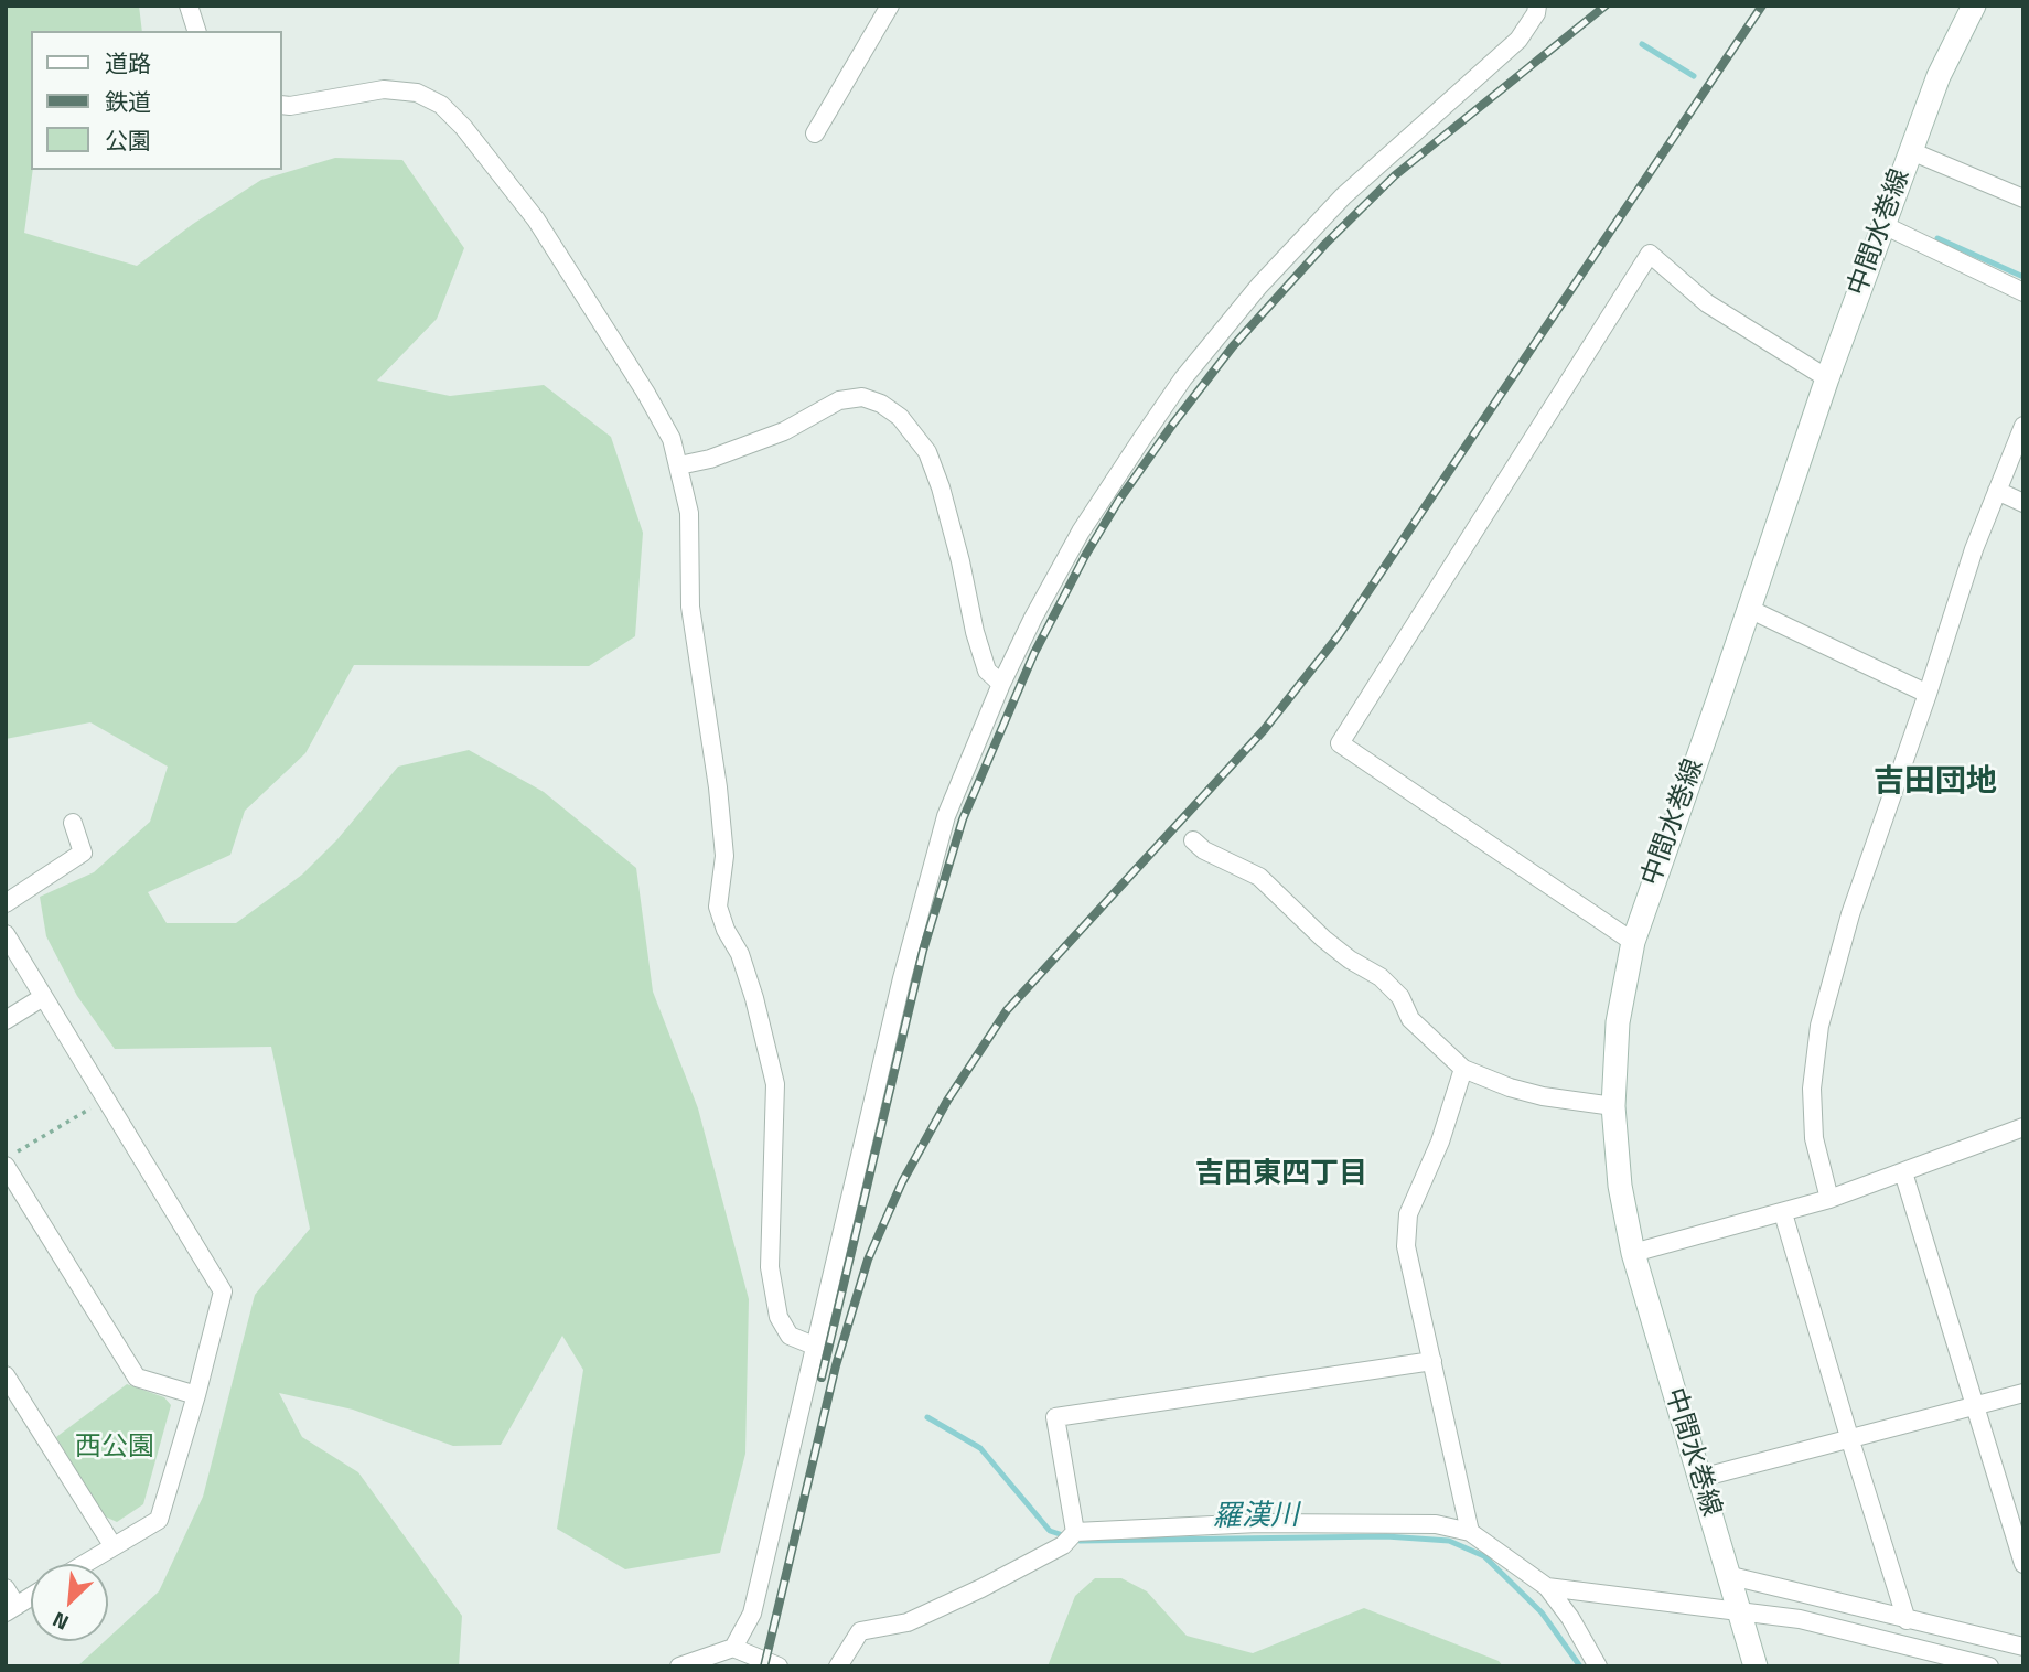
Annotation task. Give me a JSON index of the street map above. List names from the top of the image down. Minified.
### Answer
{"streets":{"main road":["中間水巻線"]},"districts":["吉田団地","吉田東四丁目"],"water":["羅漢川"],"parks":["西公園"],"legend":["道路","鉄道","公園"],"north":"bottom left"}
